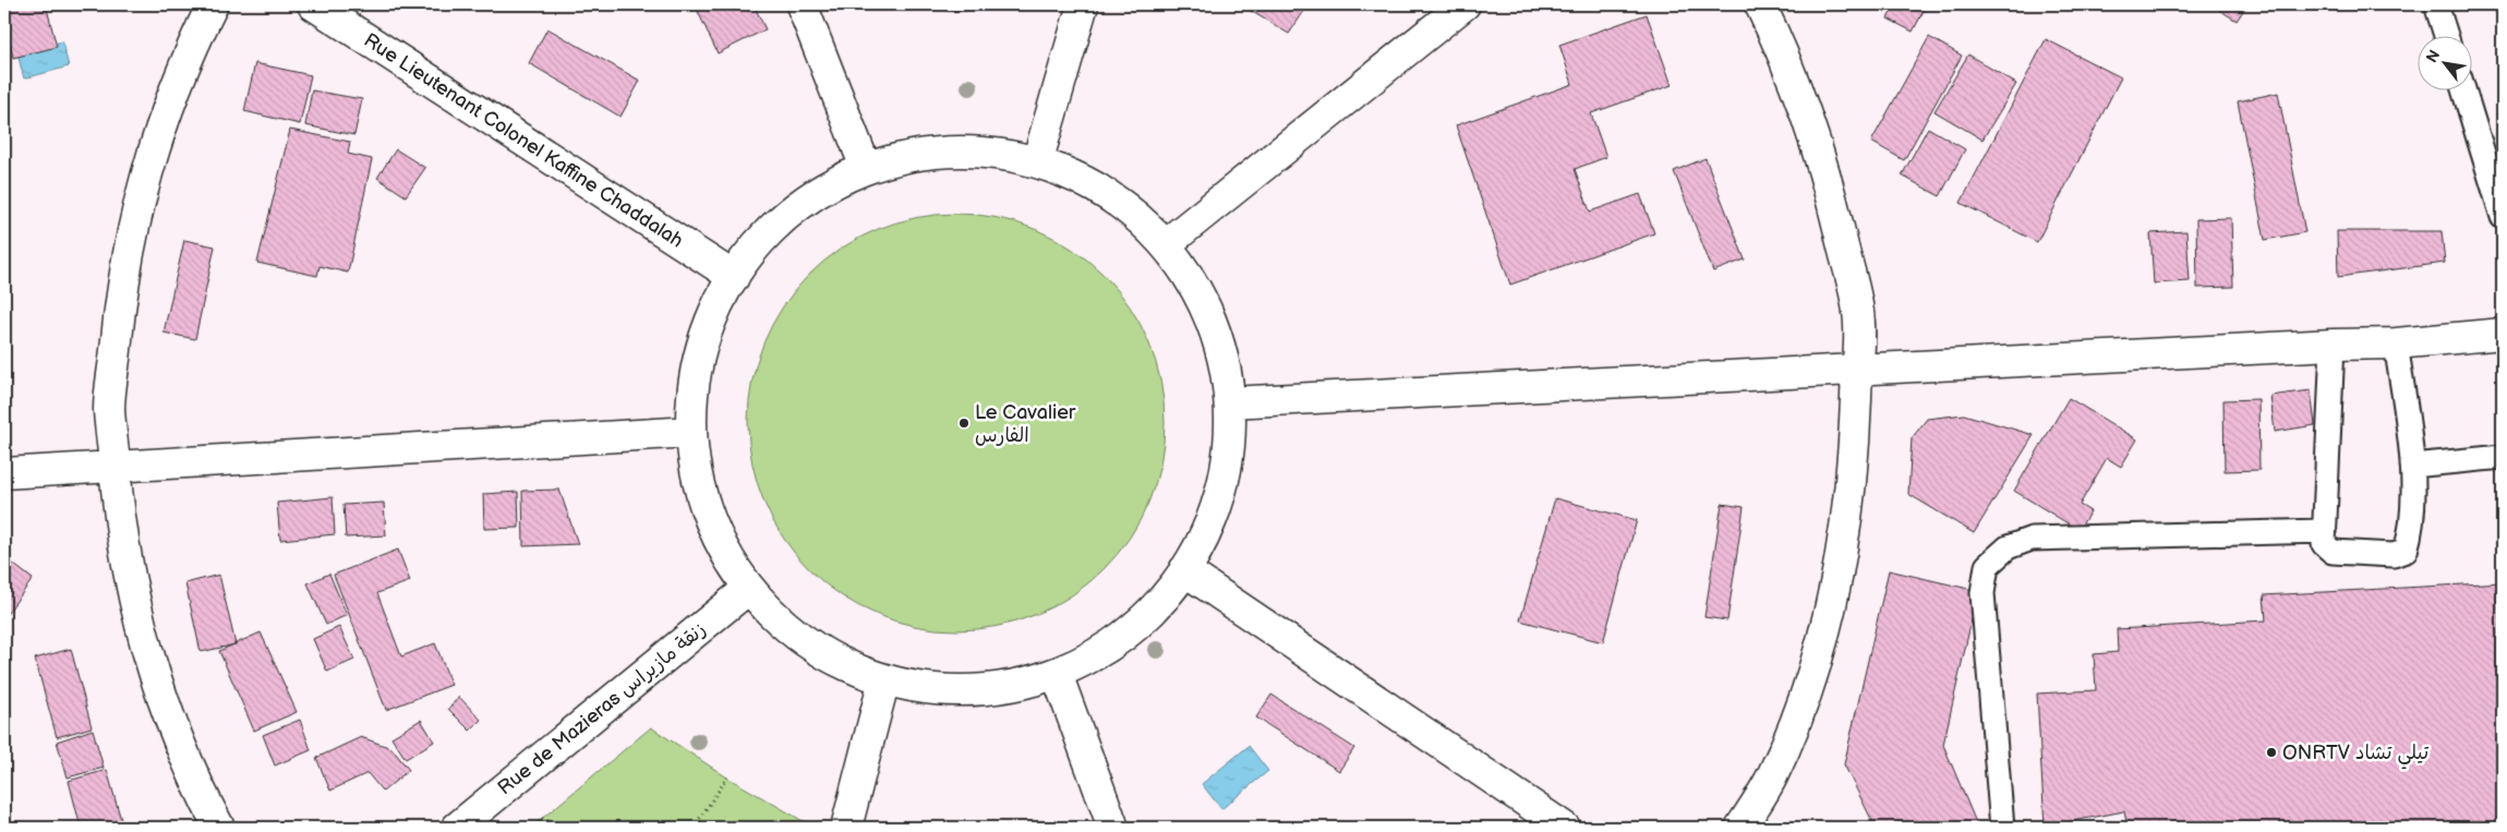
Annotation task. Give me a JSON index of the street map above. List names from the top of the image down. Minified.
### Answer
{"streets":{"street":["Rue Lieutenant Colonel Kaffine Chaddalah","Rue de Mazieras زنقة مازيراس"]},"places":["Le Cavalier الفارس","ONRTV تيلي تشاد"],"north":"top left"}
